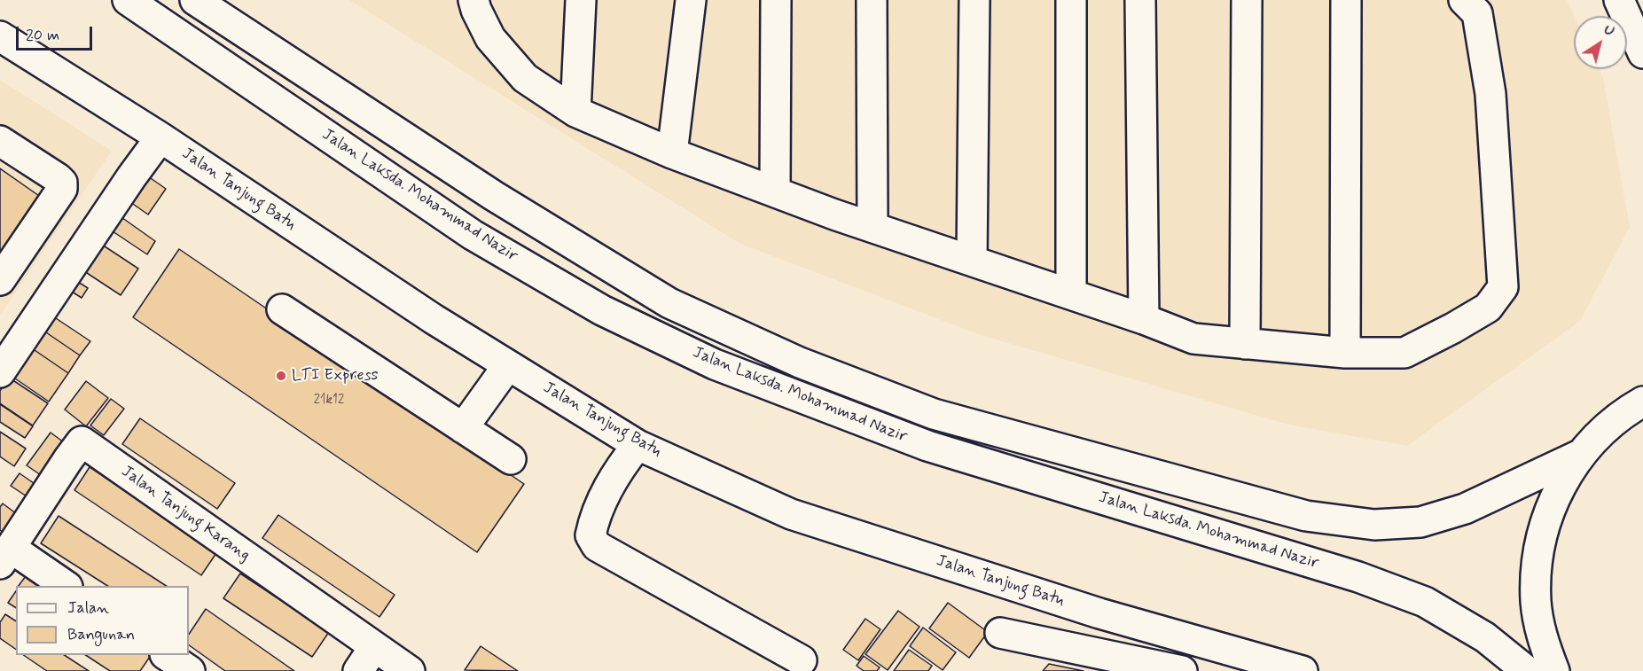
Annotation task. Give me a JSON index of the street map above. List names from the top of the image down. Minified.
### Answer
{"streets":{"main road":["Jalan Tanjung Batu","Jalan Laksda. Mohammad Nazir","Jalan Tanjung Karang"]},"places":["LTI Express"],"house_numbers":["21k12"],"legend":["Jalan","Bangunan"],"scale_bar":"20 m","north":"top right"}
